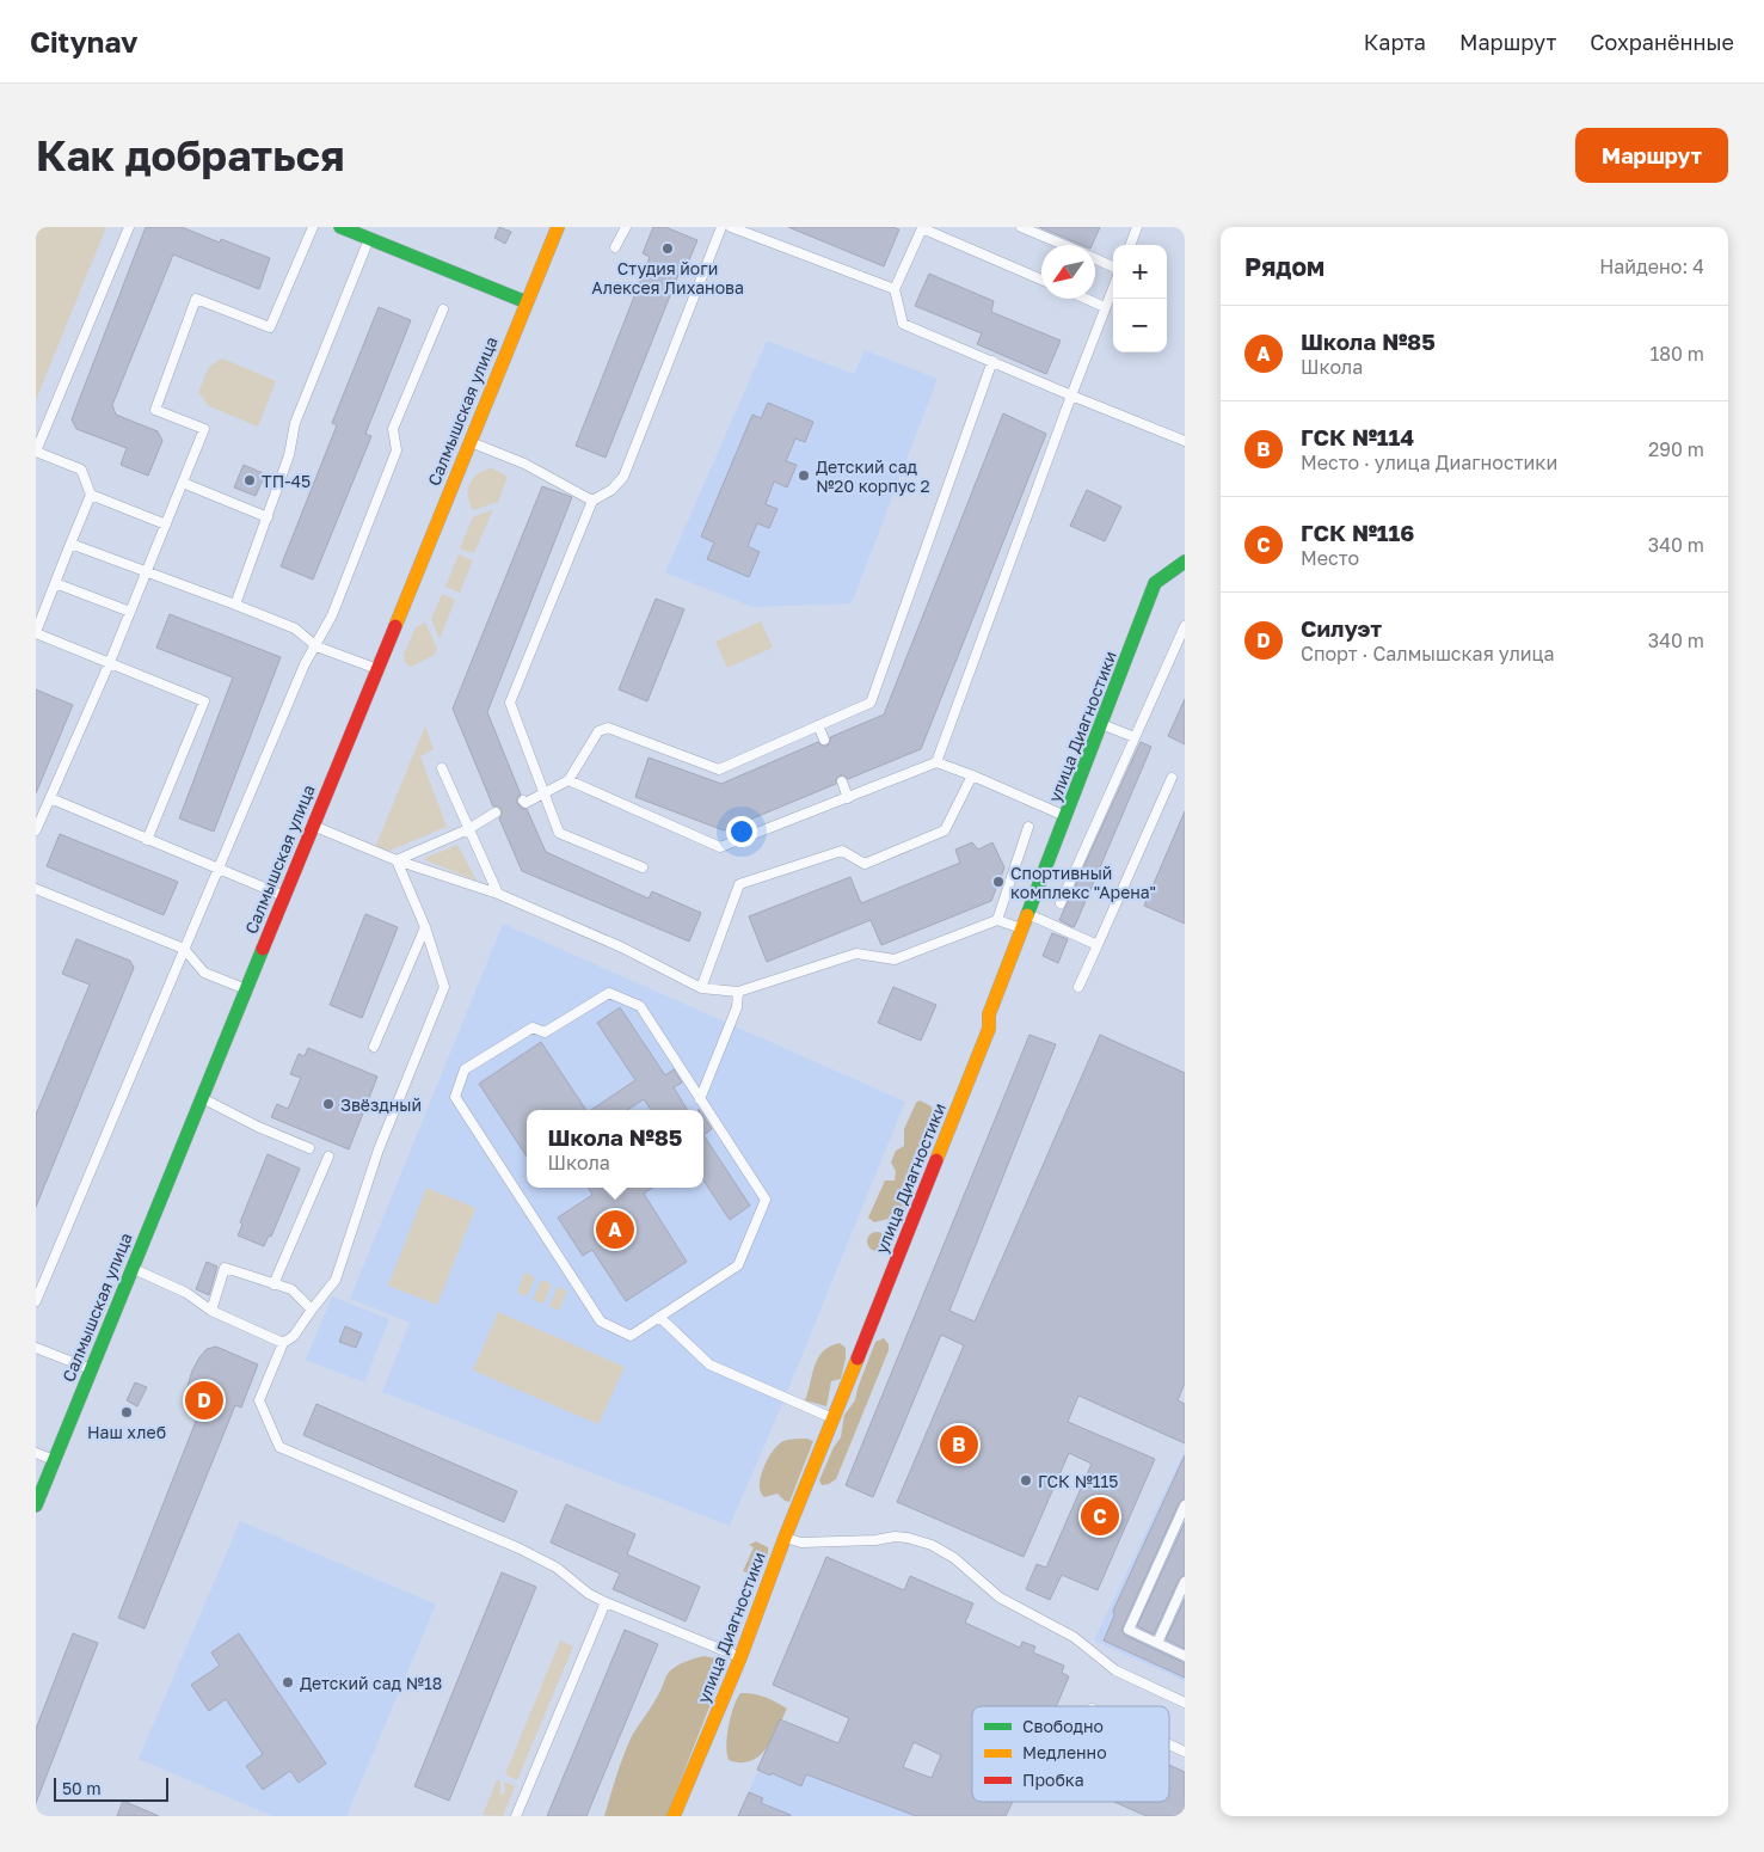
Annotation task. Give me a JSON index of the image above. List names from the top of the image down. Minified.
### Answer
{"streets":{"street":["Салмышская улица","улица Диагностики"]},"places":["Студия йоги Алексея Лиханова","Детский сад №20 корпус 2","ТП-45","Спортивный комплекс \"Арена\"","Звёздный","Наш хлеб","ГСК №115","Детский сад №18"],"legend":["Свободно","Медленно","Пробка"],"scale_bar":"50 m","north":"bottom left","page":{"header":"Citynav","nav":["Карта","Маршрут","Сохранённые"],"buttons":"Маршрут","title":"Как добраться","heading":["Рядом","Найдено: 4"],"map_buttons":["+","−"],"list":[{"mark":"A","name":"Школа №85","note":"Школа","value":"180 m"},{"mark":"B","name":"ГСК №114","note":"Место · улица Диагностики","value":"290 m"},{"mark":"C","name":"ГСК №116","note":"Место","value":"340 m"},{"mark":"D","name":"Силуэт","note":"Спорт · Салмышская улица","value":"340 m"}],"popup":["Школа №85","Школа"],"pins":["A","D","B","C"],"scale":"50 m"}}
